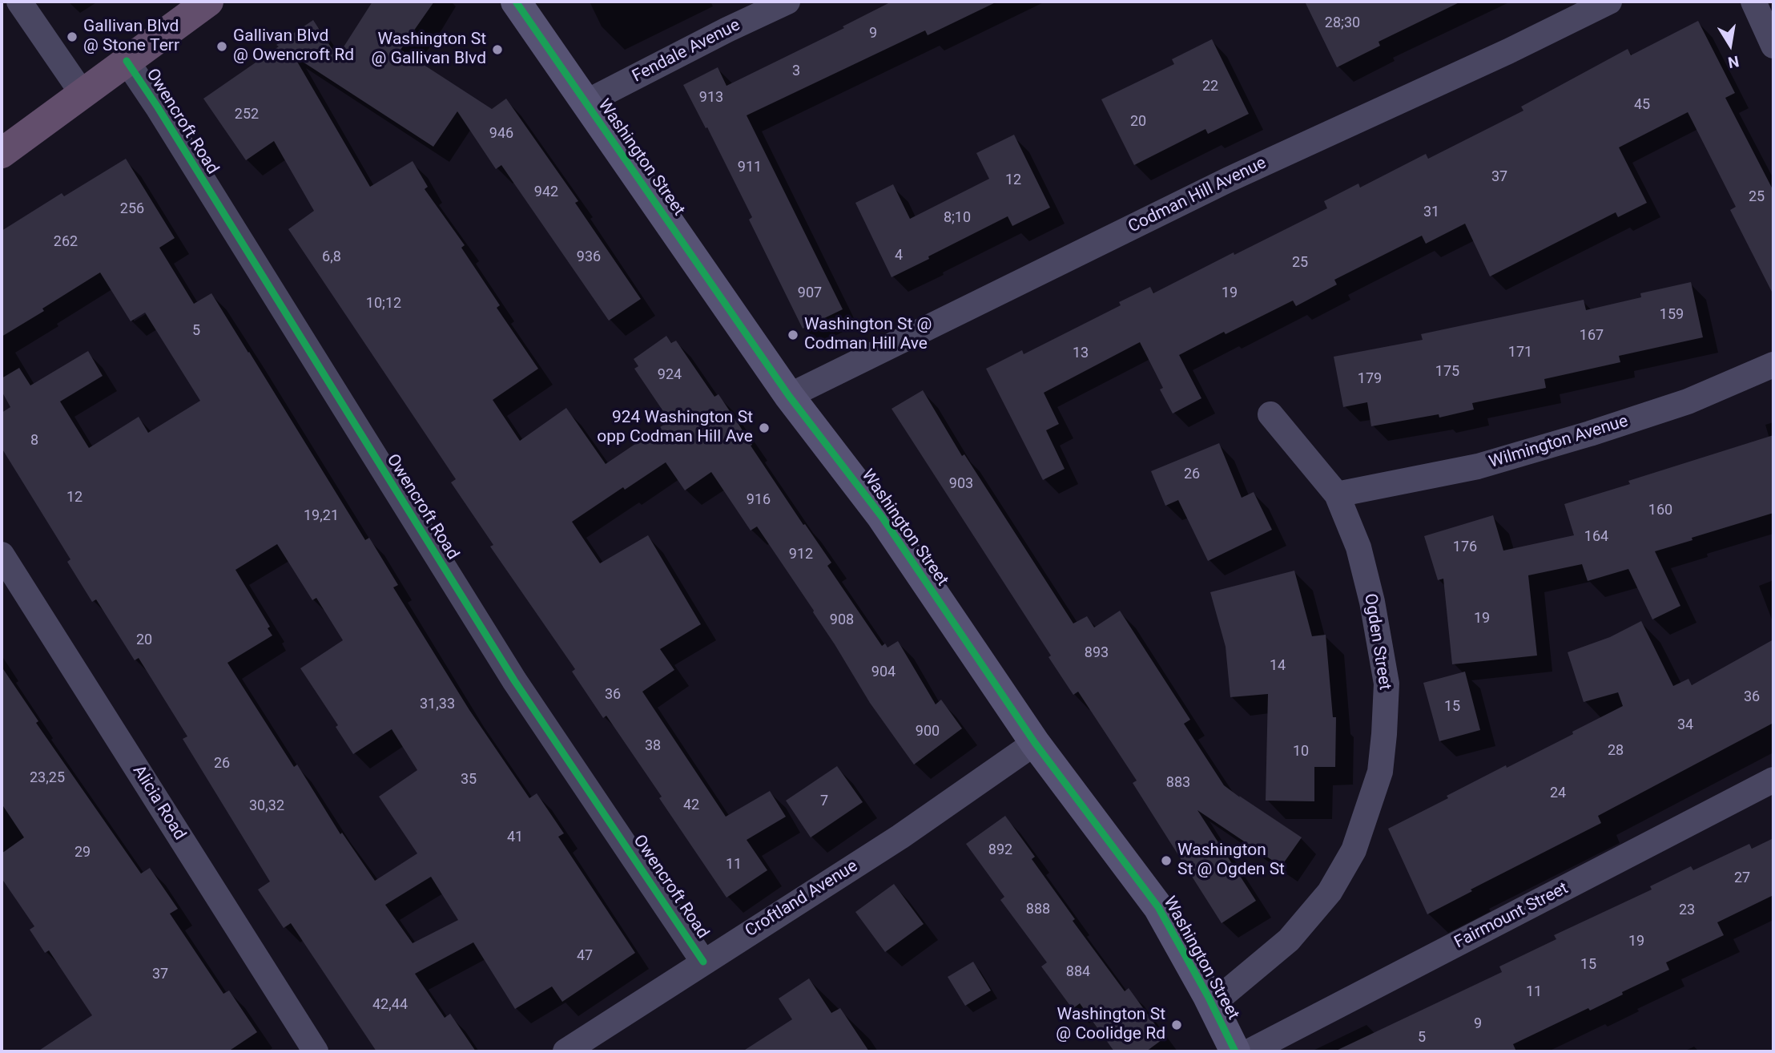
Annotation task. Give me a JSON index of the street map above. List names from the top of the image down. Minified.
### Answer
{"streets":{"main road":["Washington Street"],"street":["Fendale Avenue","Owencroft Road","Codman Hill Avenue","Wilmington Avenue","Ogden Street","Alicia Road","Croftland Avenue","Fairmount Street"]},"crossings":[["Fendale Avenue","Washington Street"],["Owencroft Road","Croftland Avenue"],["Washington Street","Codman Hill Avenue"],["Washington Street","Ogden Street"],["Washington Street","Croftland Avenue"],["Wilmington Avenue","Ogden Street"]],"places":["Gallivan Blvd @ Stone Terr","Gallivan Blvd @ Owencroft Rd","Washington St @ Gallivan Blvd","Washington St @ Codman Hill Ave","924 Washington St opp Codman Hill Ave","Washington St @ Ogden St","Washington St @ Coolidge Rd"],"house_numbers":["28;30","9","3","22","913","45","252","20","946","911","37","12","942","25","256","31","8;10","262","4","6,8","936","25","907","19","10;12","159","5","167","171","13","175","924","179","8","26","903","12","916","160","19,21","164","176","912","19","908","20","893","14","904","36","36","31,33","15","34","900","38","28","10","26","23,25","35","883","24","7","42","30,32","41","892","29","11","27","888","23","19","47","15","884","37","11","42,44","9","5"],"north":"bottom"}
